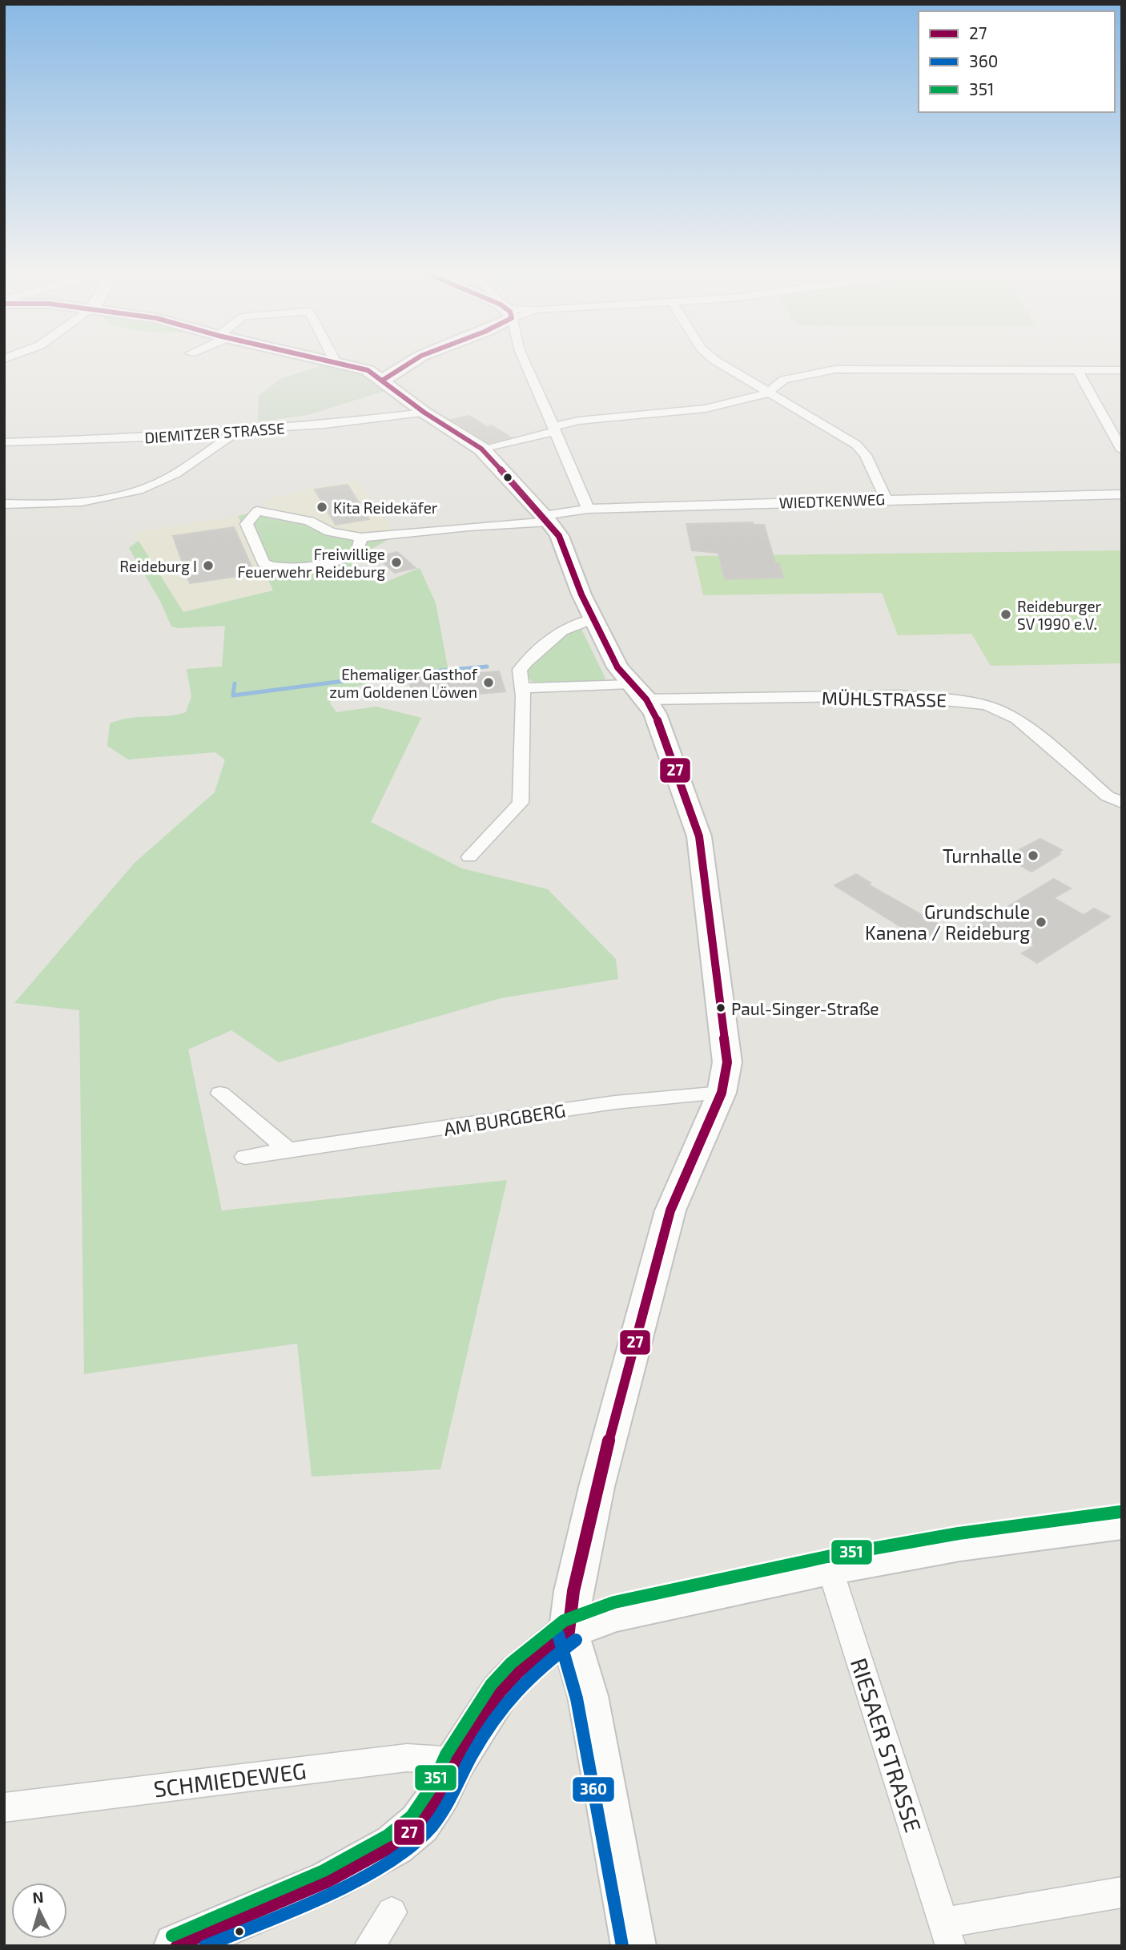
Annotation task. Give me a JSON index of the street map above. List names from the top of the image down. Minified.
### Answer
{"streets":{"street":["DIEMITZER STRASSE","WIEDTKENWEG","MÜHLSTRASSE","AM BURGBERG","RIESAER STRASSE","SCHMIEDEWEG"]},"places":["Kita Reidekäfer","Freiwillige Feuerwehr Reideburg","Reideburg I","Reideburger SV 1990 e.V.","Ehemaliger Gasthof zum Goldenen Löwen","Turnhalle","Grundschule Kanena / Reideburg","Paul-Singer-Straße"],"lines":["transit line 27","transit line 351","transit line 360"],"legend":["27","360","351"],"north":"top"}
